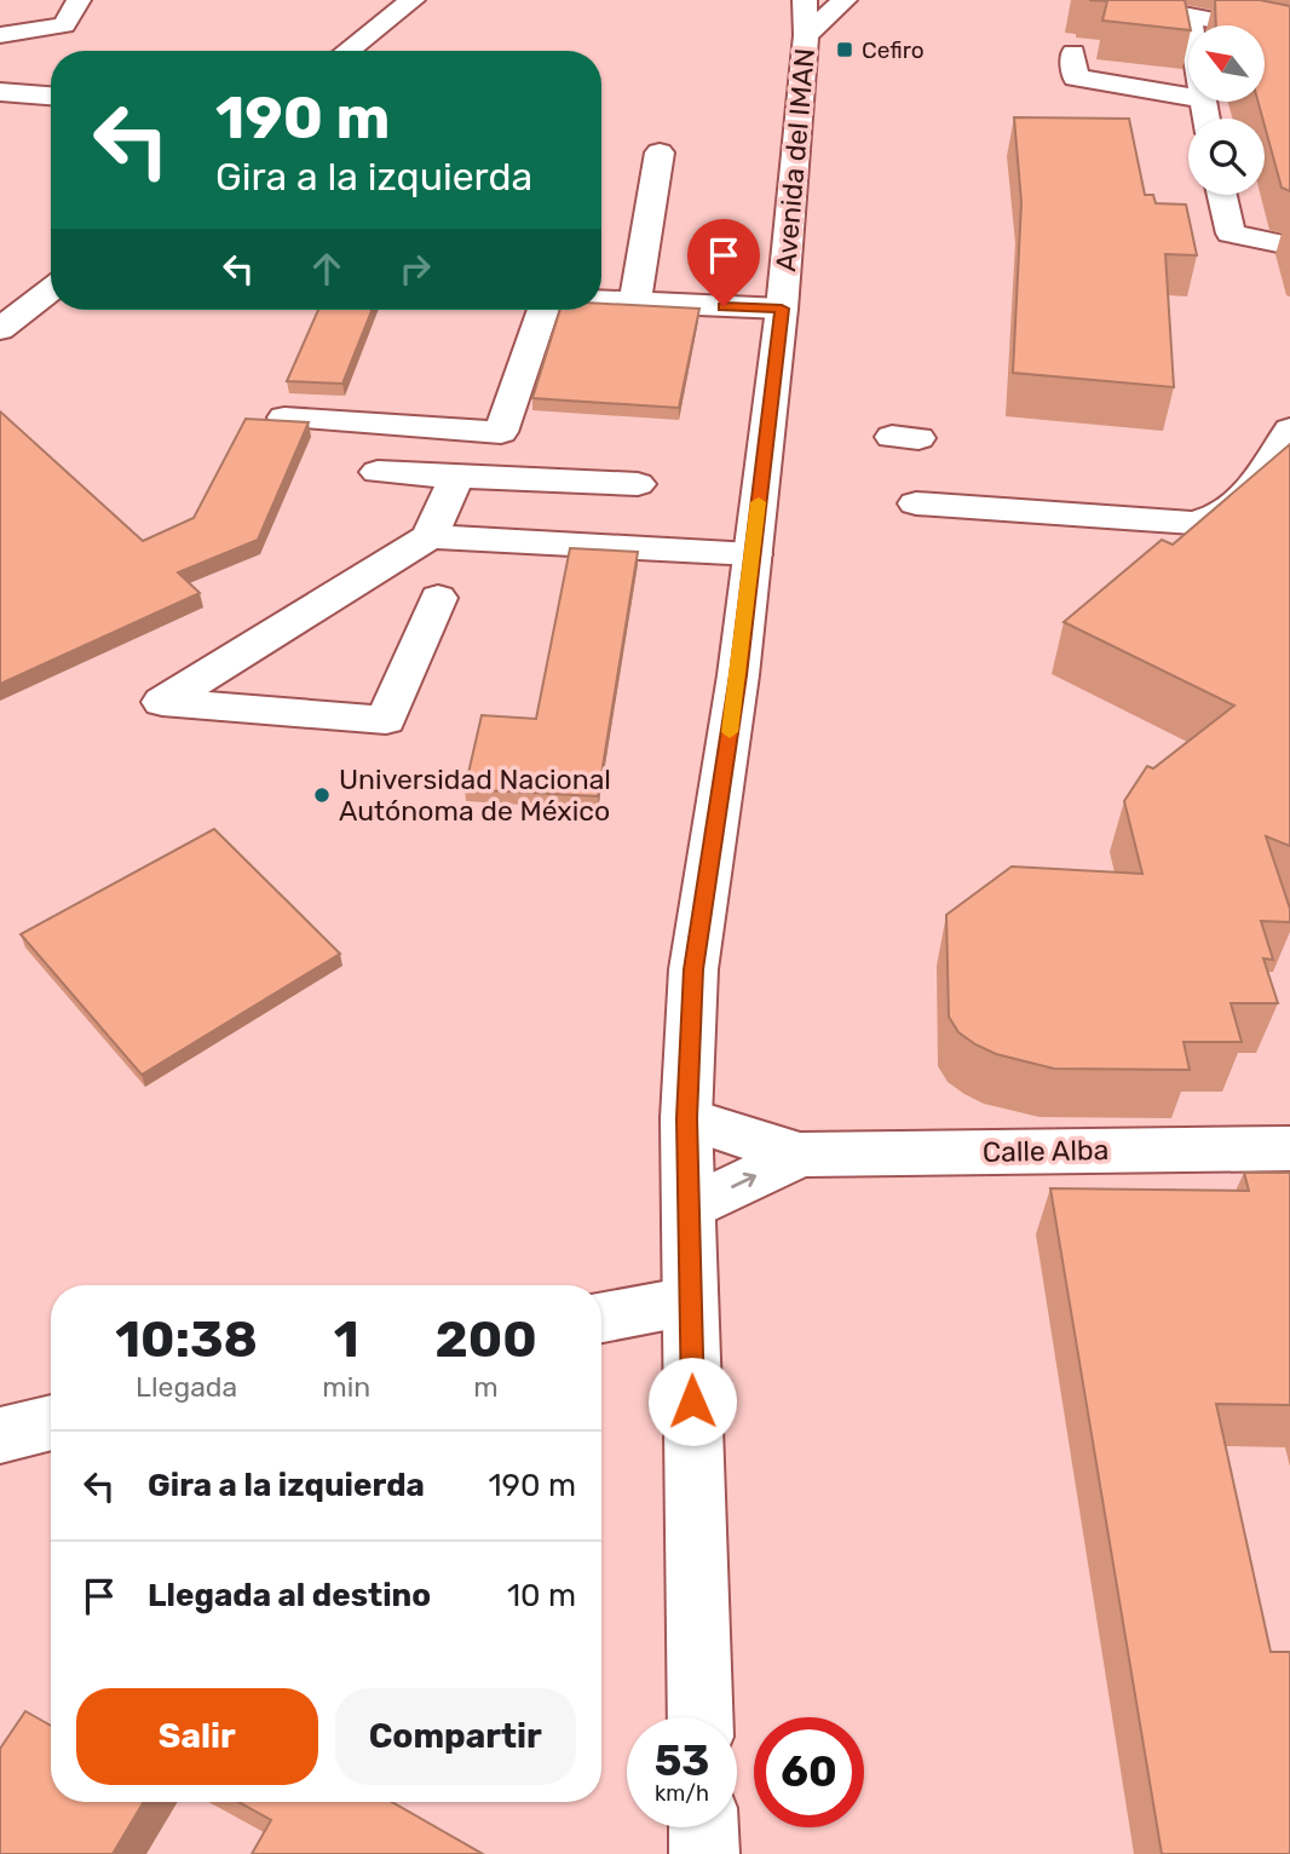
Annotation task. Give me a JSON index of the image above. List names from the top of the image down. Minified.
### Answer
{"streets":{"main road":["Avenida del IMAN","Calle Alba"]},"crossings":[["Avenida del IMAN","Calle Alba"]],"places":{"transit":["Cefiro"],"other":["Universidad Nacional Autónoma de México"]},"north":"top left","page":{"turn":["190 m","Gira a la izquierda"],"eta":["10:38","Llegada","1","min","200","m"],"list":[{"name":"Gira a la izquierda","value":"190 m"},{"name":"Llegada al destino","value":"10 m"}],"buttons":["Salir","Compartir"],"speed":"53 km/h","limit":"60"}}
